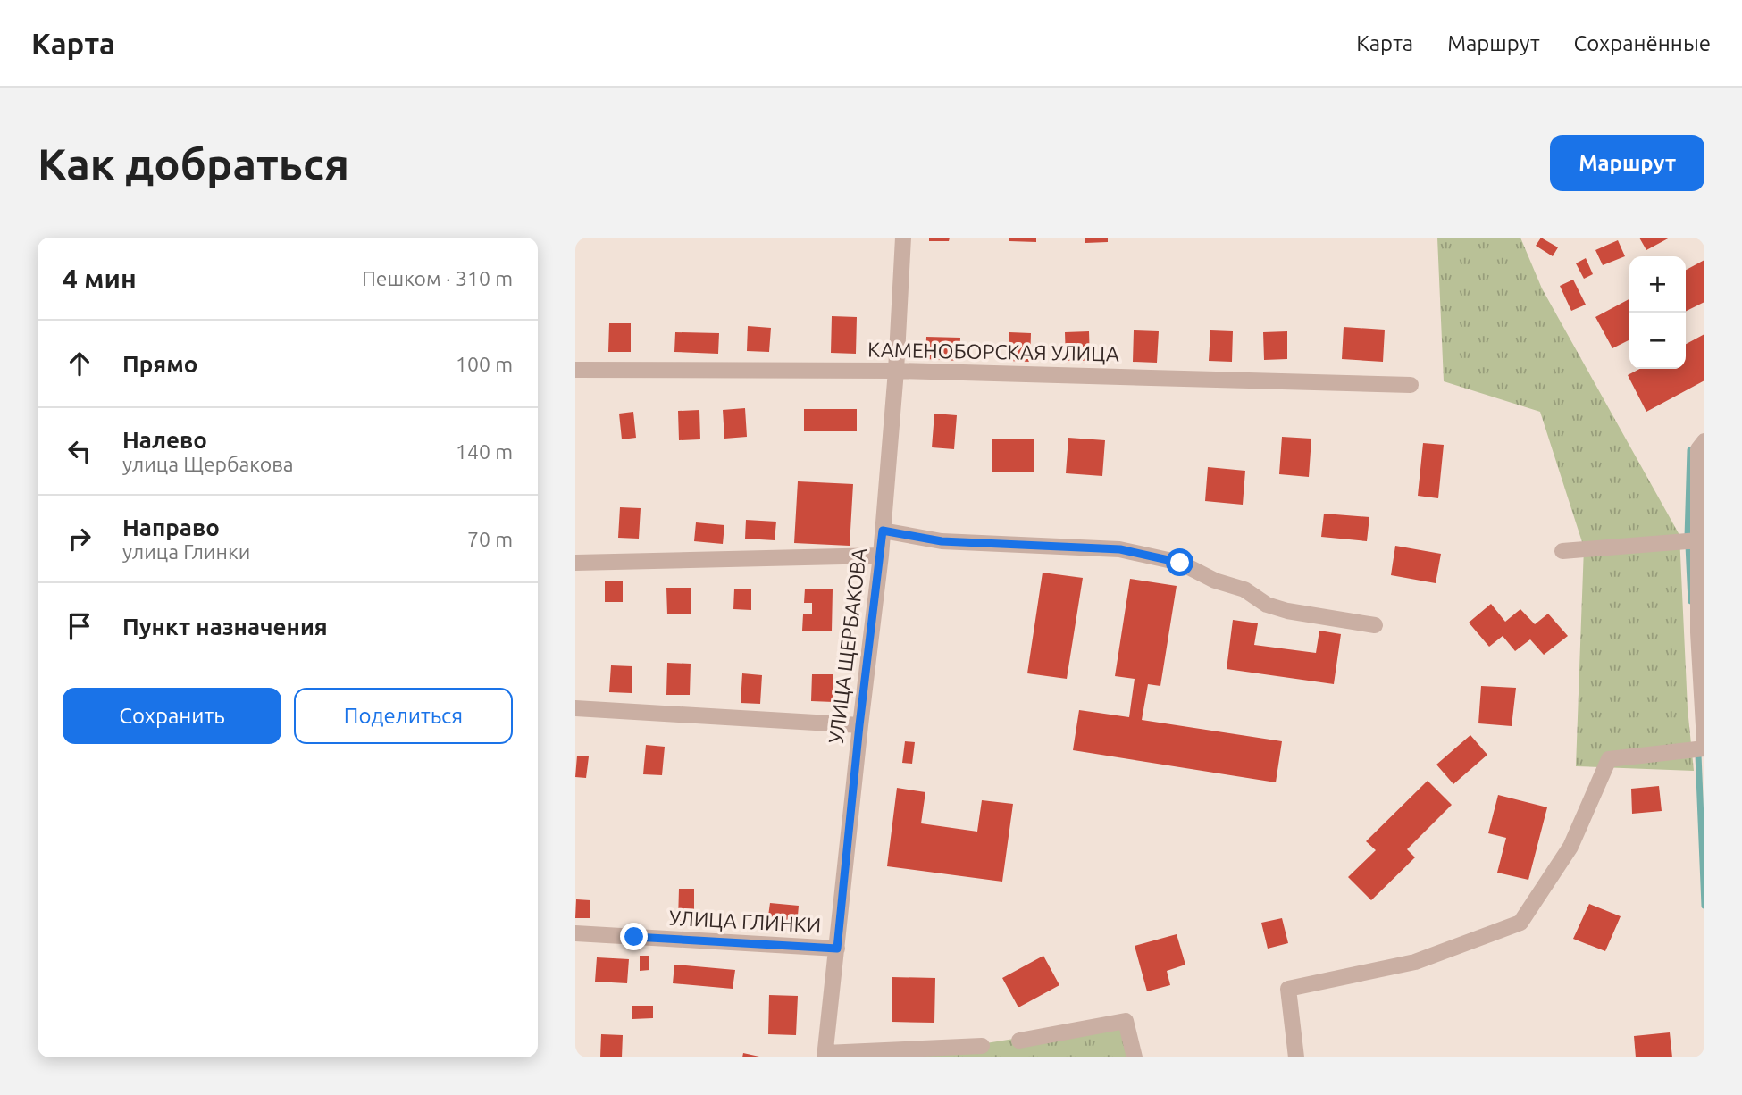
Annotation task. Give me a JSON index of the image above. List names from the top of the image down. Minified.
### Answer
{"streets":{"street":["КАМЕНОБОРСКАЯ УЛИЦА","УЛИЦА ЩЕРБАКОВА","УЛИЦА ГЛИНКИ"]},"crossings":[["КАМЕНОБОРСКАЯ УЛИЦА","УЛИЦА ЩЕРБАКОВА"],["УЛИЦА ЩЕРБАКОВА","УЛИЦА ГЛИНКИ"]],"page":{"header":"Карта","nav":["Карта","Маршрут","Сохранённые"],"buttons":["Маршрут",["Сохранить","Поделиться"]],"title":"Как добраться","heading":["4 мин","Пешком · 310 m"],"map_buttons":["+","−"],"list":[["Прямо","100 m"],["Налево","улица Щербакова","140 m"],["Направо","улица Глинки","70 m"],"Пункт назначения"]}}
